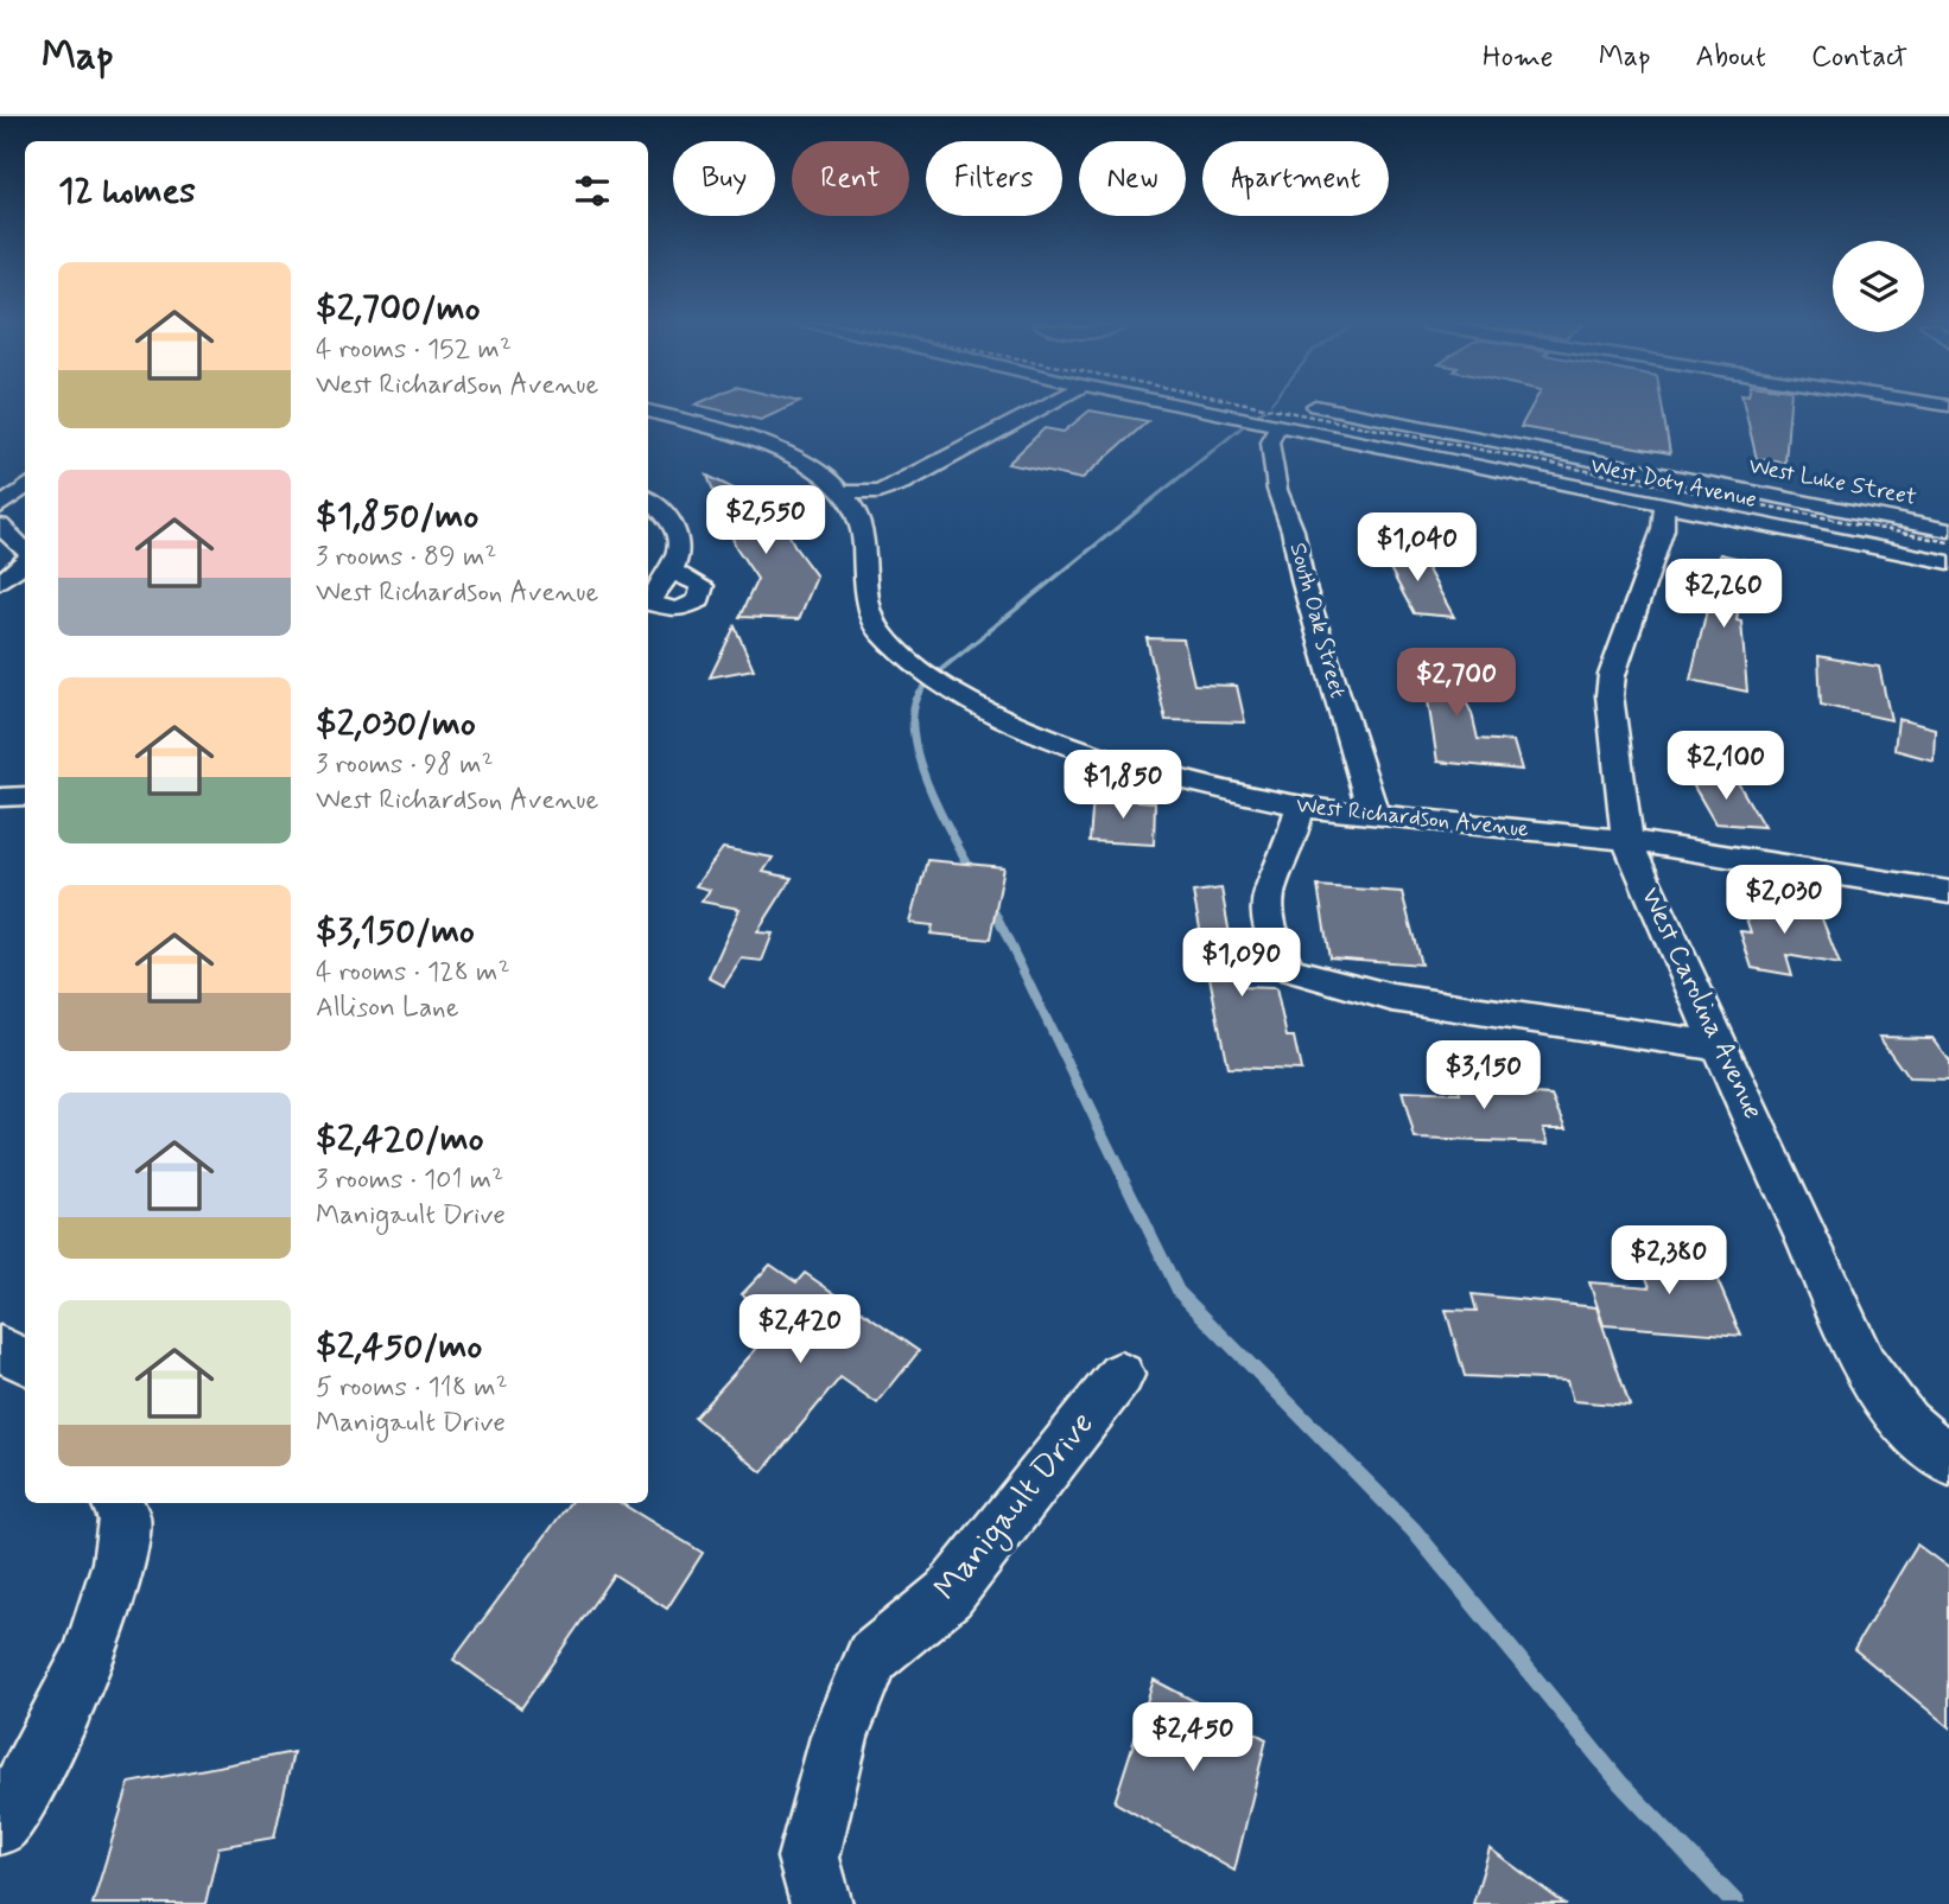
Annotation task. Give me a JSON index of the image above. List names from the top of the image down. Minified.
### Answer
{"streets":{"street":["West Luke Street","West Doty Avenue","South Oak Street","West Richardson Avenue","West Carolina Avenue","Manigault Drive"]},"crossings":[["West Doty Avenue","South Oak Street"],["West Doty Avenue","West Carolina Avenue"],["South Oak Street","West Richardson Avenue"],["West Richardson Avenue","West Carolina Avenue"]],"page":{"header":"Map","nav":["Home","Map","About","Contact"],"chip":["Buy","Rent","Filters","New","Apartment"],"heading":"12 homes","list":[{"name":"$2,700/mo","note":"4 rooms · 152 m² · West Richardson Avenue"},{"name":"$1,850/mo","note":"3 rooms · 89 m² · West Richardson Avenue"},{"name":"$2,030/mo","note":"3 rooms · 98 m² · West Richardson Avenue"},{"name":"$3,150/mo","note":"4 rooms · 128 m² · Allison Lane"},{"name":"$2,420/mo","note":"3 rooms · 101 m² · Manigault Drive"},{"name":"$2,450/mo","note":"5 rooms · 118 m² · Manigault Drive"}],"price":["$2,550","$1,040","$2,260","$2,700","$2,100","$1,850","$2,030","$1,090","$3,150","$2,380","$2,420","$2,450"]}}
